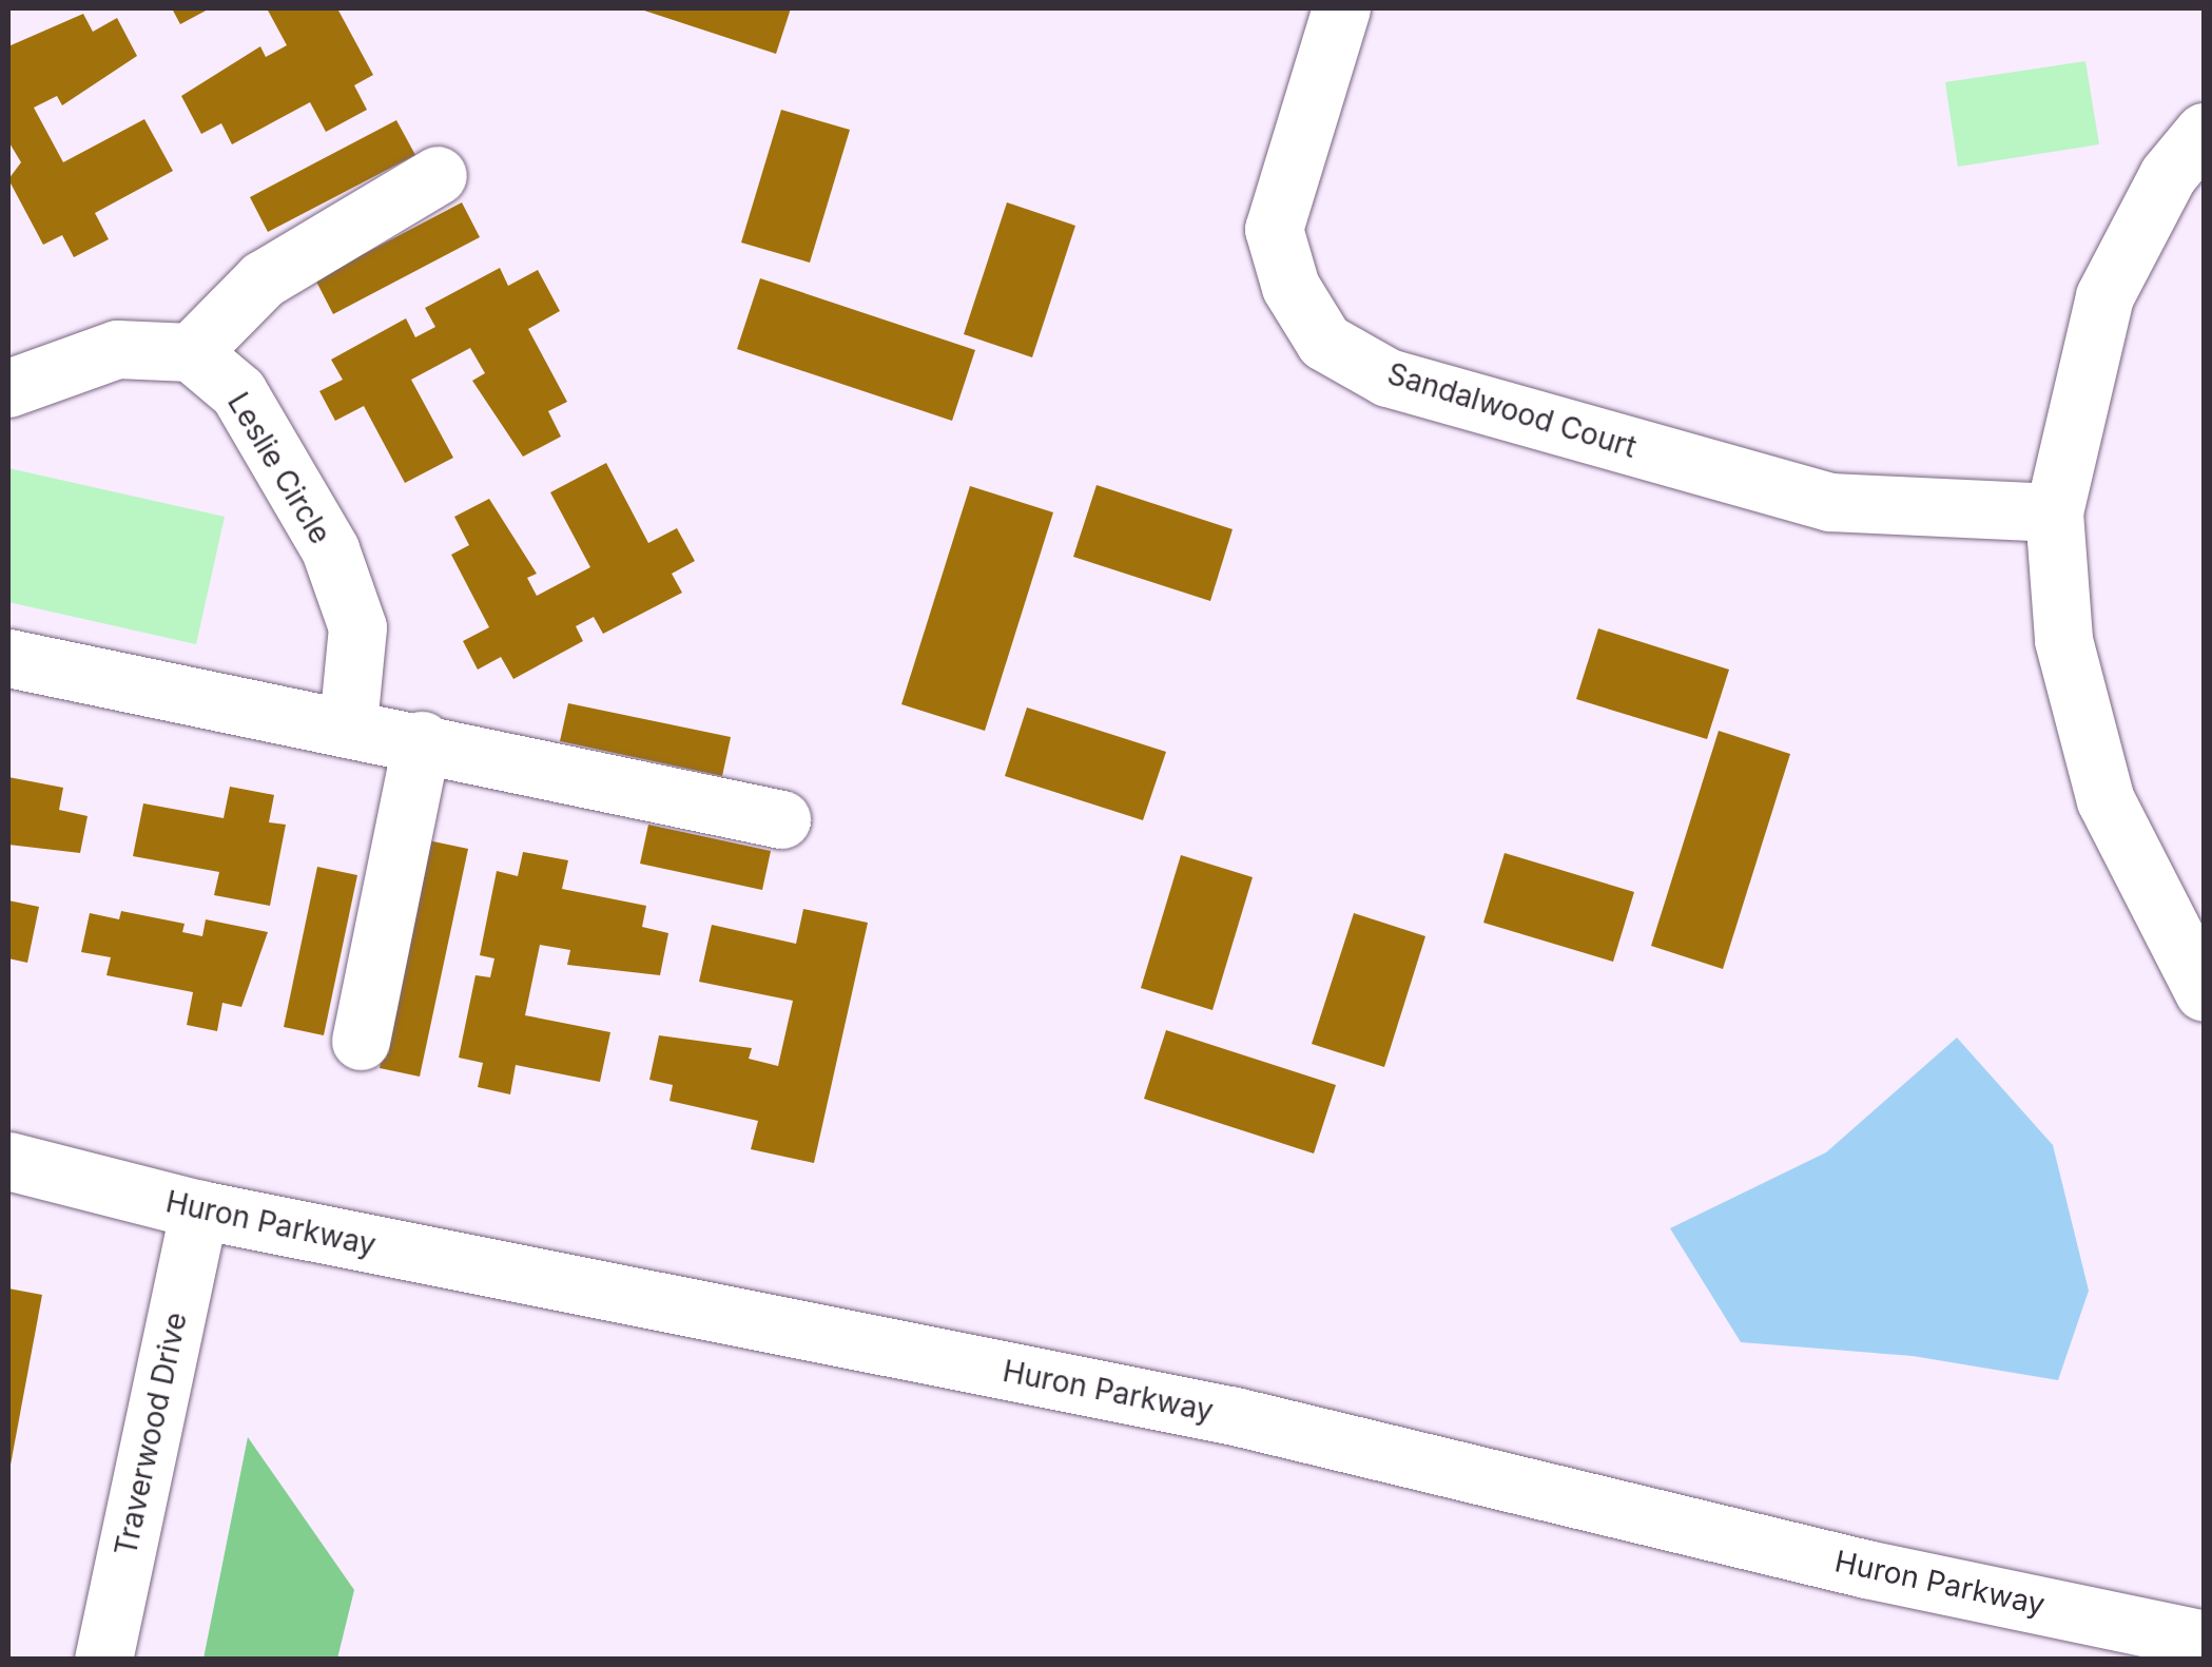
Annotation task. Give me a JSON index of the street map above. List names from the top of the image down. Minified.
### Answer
{"streets":{"street":["Sandalwood Court","Leslie Circle","Huron Parkway","Traverwood Drive"]},"crossings":[["Huron Parkway","Traverwood Drive"]]}
